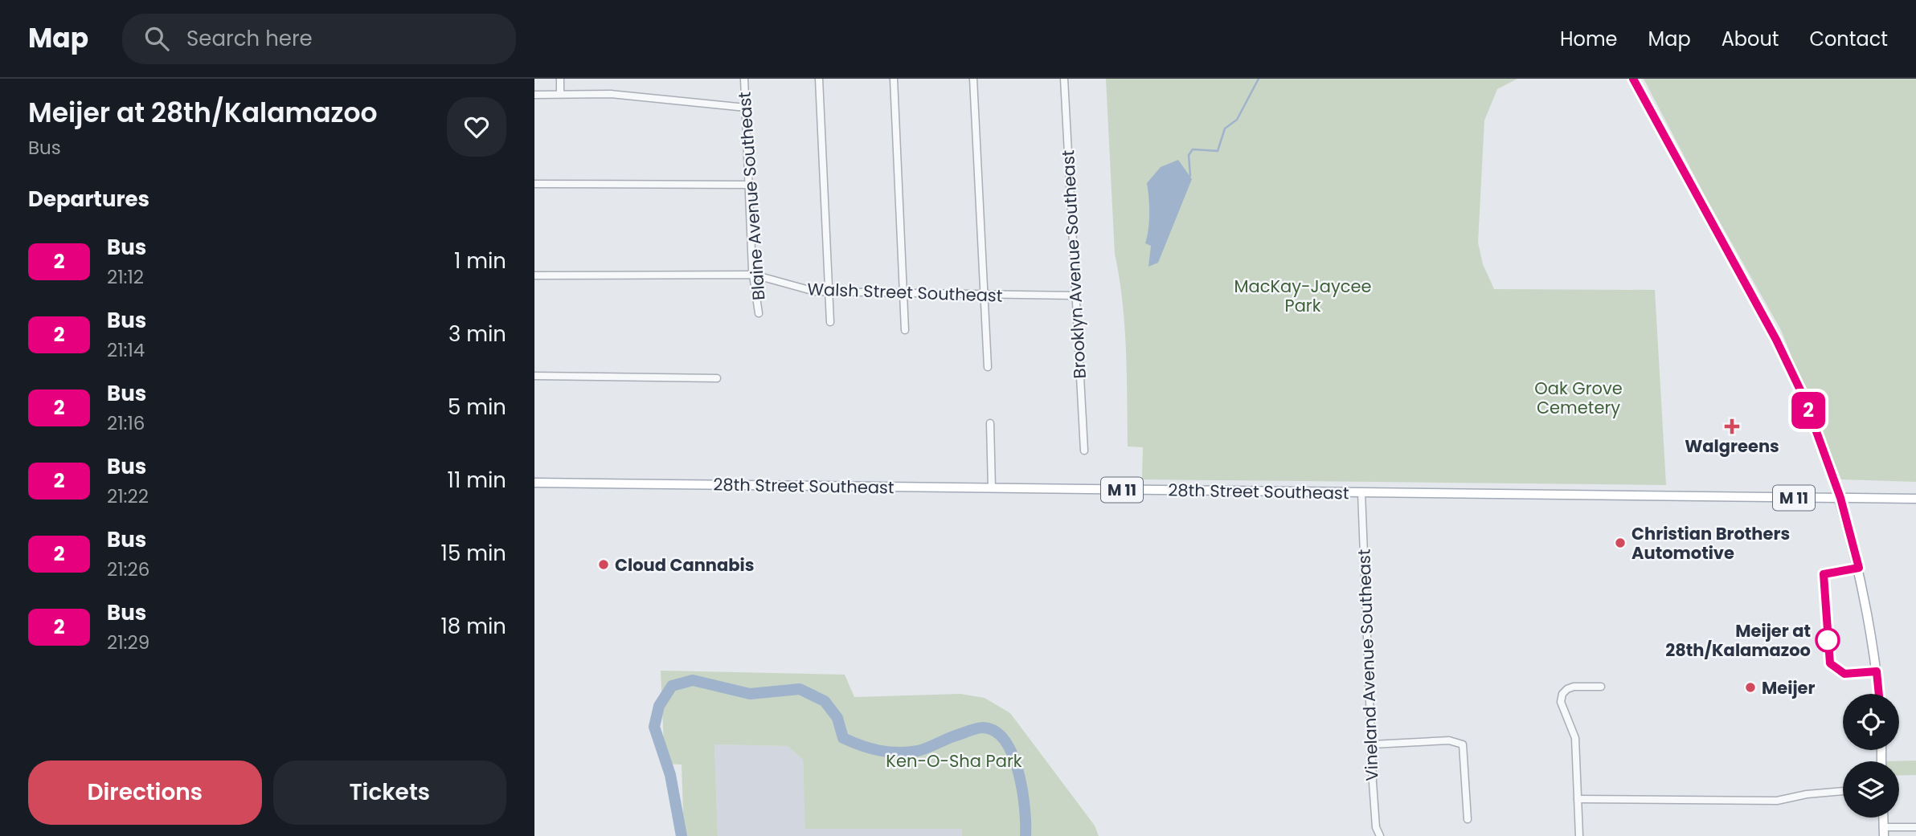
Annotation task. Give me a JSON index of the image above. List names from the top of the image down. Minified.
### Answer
{"streets":{"main road":["28th Street Southeast","M 11"],"street":["Blaine Avenue Southeast","Brooklyn Avenue Southeast","Walsh Street Southeast","Vineland Avenue Southeast"]},"crossings":[["Blaine Avenue Southeast","Walsh Street Southeast"],["Brooklyn Avenue Southeast","Walsh Street Southeast"],["28th Street Southeast","Vineland Avenue Southeast"]],"parks":["MacKay-Jaycee Park","Oak Grove Cemetery","Ken-O-Sha Park"],"places":{"health":["Walgreens"],"other":["Christian Brothers Automotive","Cloud Cannabis","Meijer at 28th/Kalamazoo","Meijer"]},"lines":["bus line 2"],"page":{"header":"Map","search":"Search here","nav":["Home","Map","About","Contact"],"heading":[["Meijer at 28th/Kalamazoo","Bus"],"Departures"],"on_map":"2","list":[{"mark":"2","name":"Bus","note":"21:12","value":"1 min"},{"mark":"2","name":"Bus","note":"21:14","value":"3 min"},{"mark":"2","name":"Bus","note":"21:16","value":"5 min"},{"mark":"2","name":"Bus","note":"21:22","value":"11 min"},{"mark":"2","name":"Bus","note":"21:26","value":"15 min"},{"mark":"2","name":"Bus","note":"21:29","value":"18 min"}],"buttons":["Directions","Tickets"]}}
